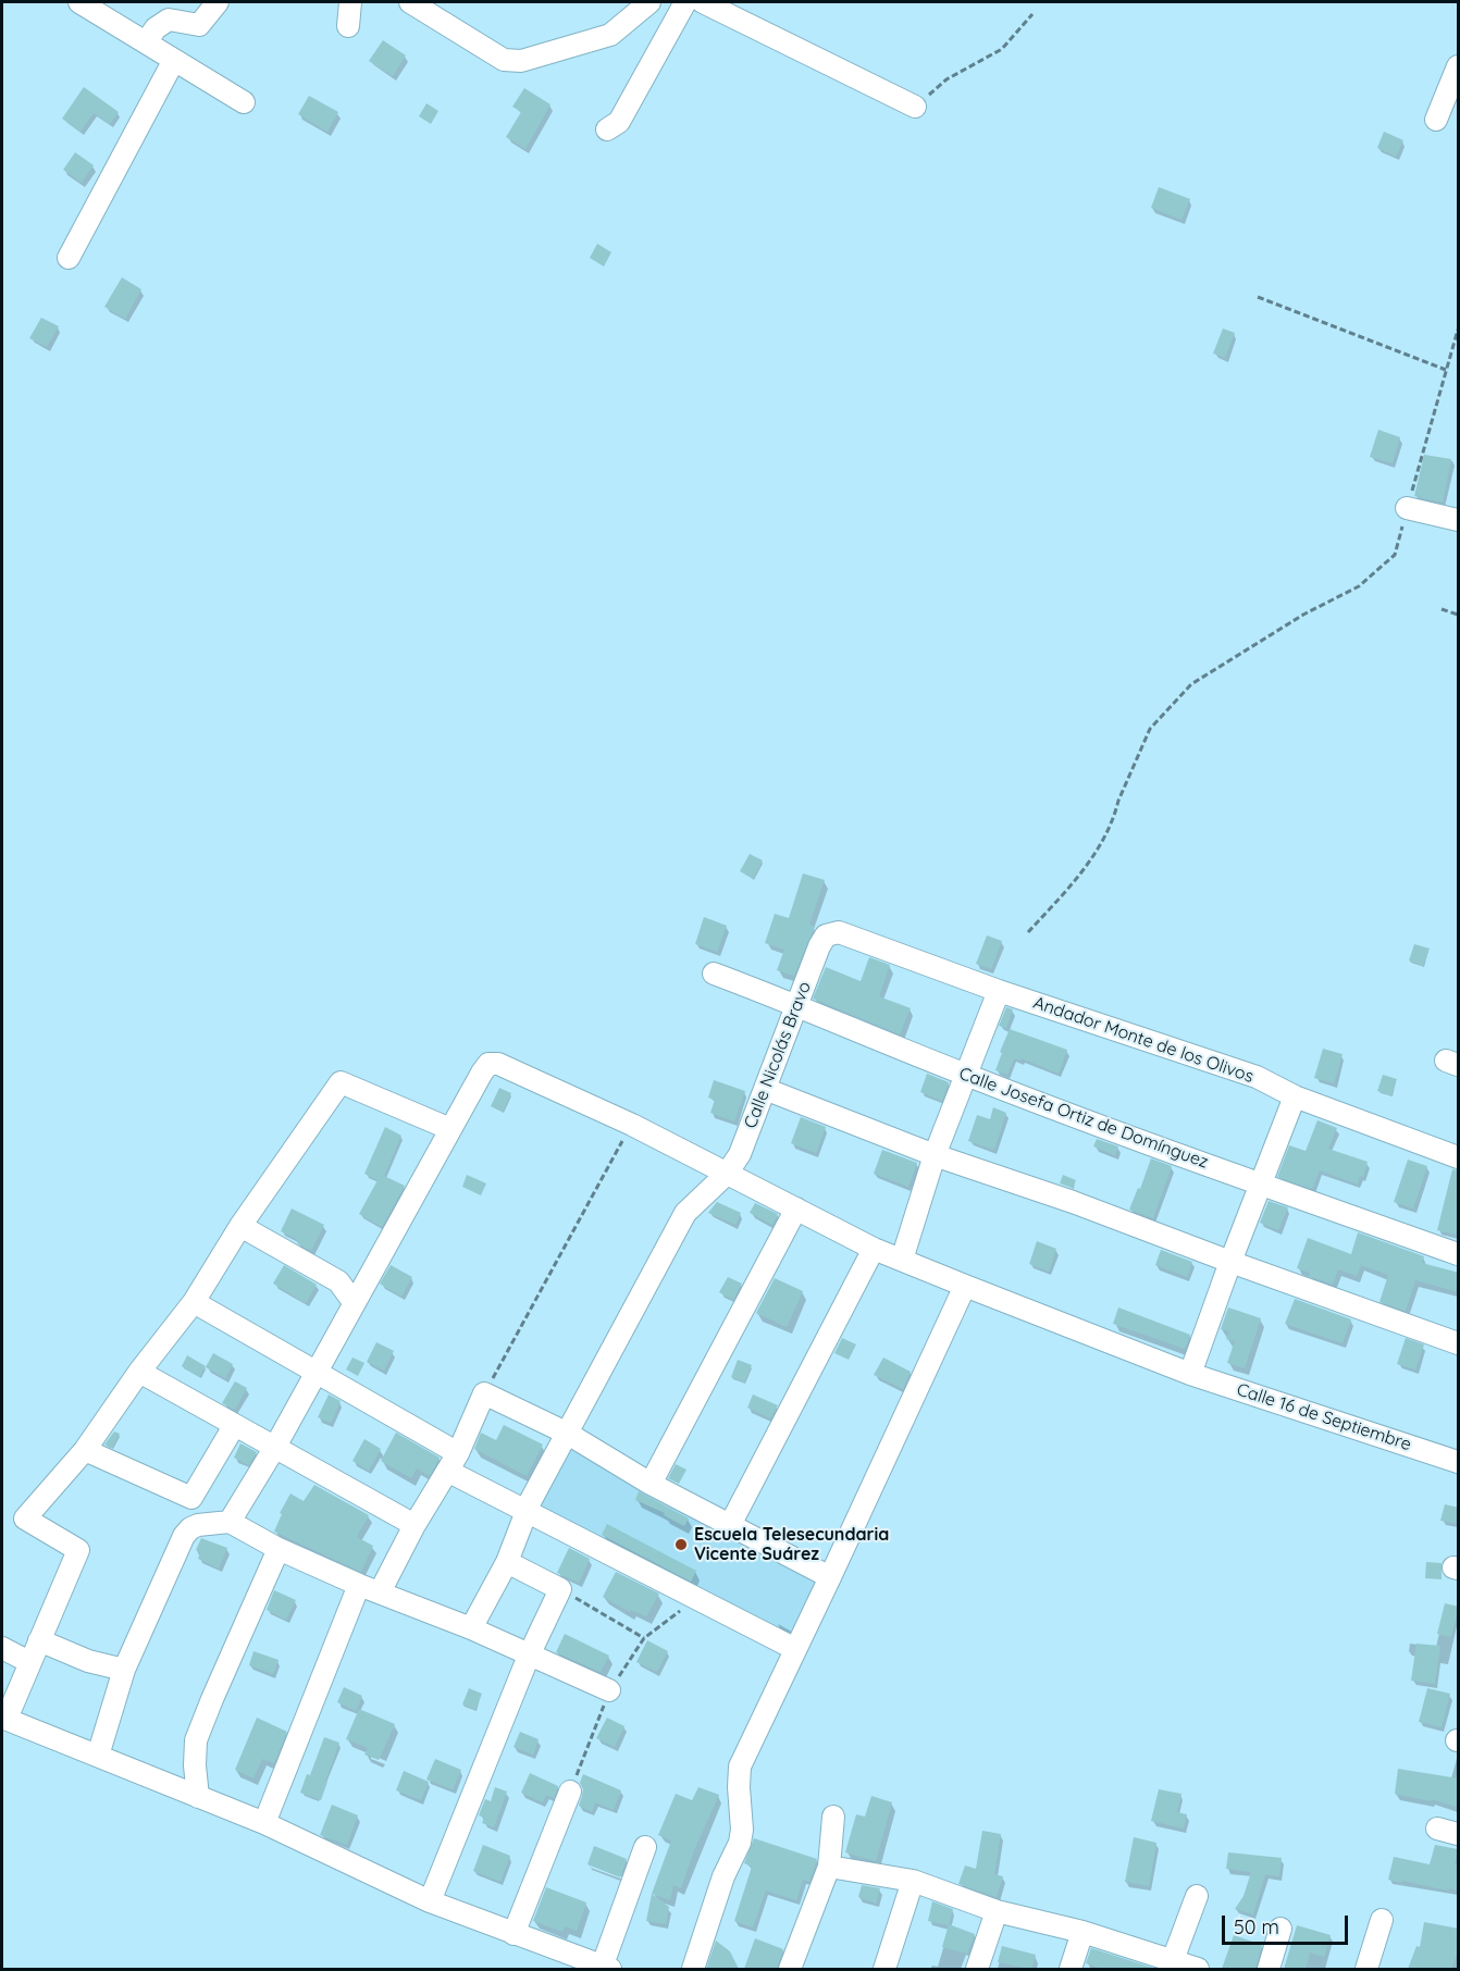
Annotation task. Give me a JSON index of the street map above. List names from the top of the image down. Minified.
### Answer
{"streets":{"street":["Andador Monte de los Olivos","Calle Nicolás Bravo","Calle Josefa Ortiz de Domínguez","Calle 16 de Septiembre"]},"crossings":[["Andador Monte de los Olivos","Calle Nicolás Bravo"],["Calle Nicolás Bravo","Calle Josefa Ortiz de Domínguez"],["Calle Nicolás Bravo","Calle 16 de Septiembre"]],"places":["Escuela Telesecundaria Vicente Suárez"],"scale_bar":"50 m"}
